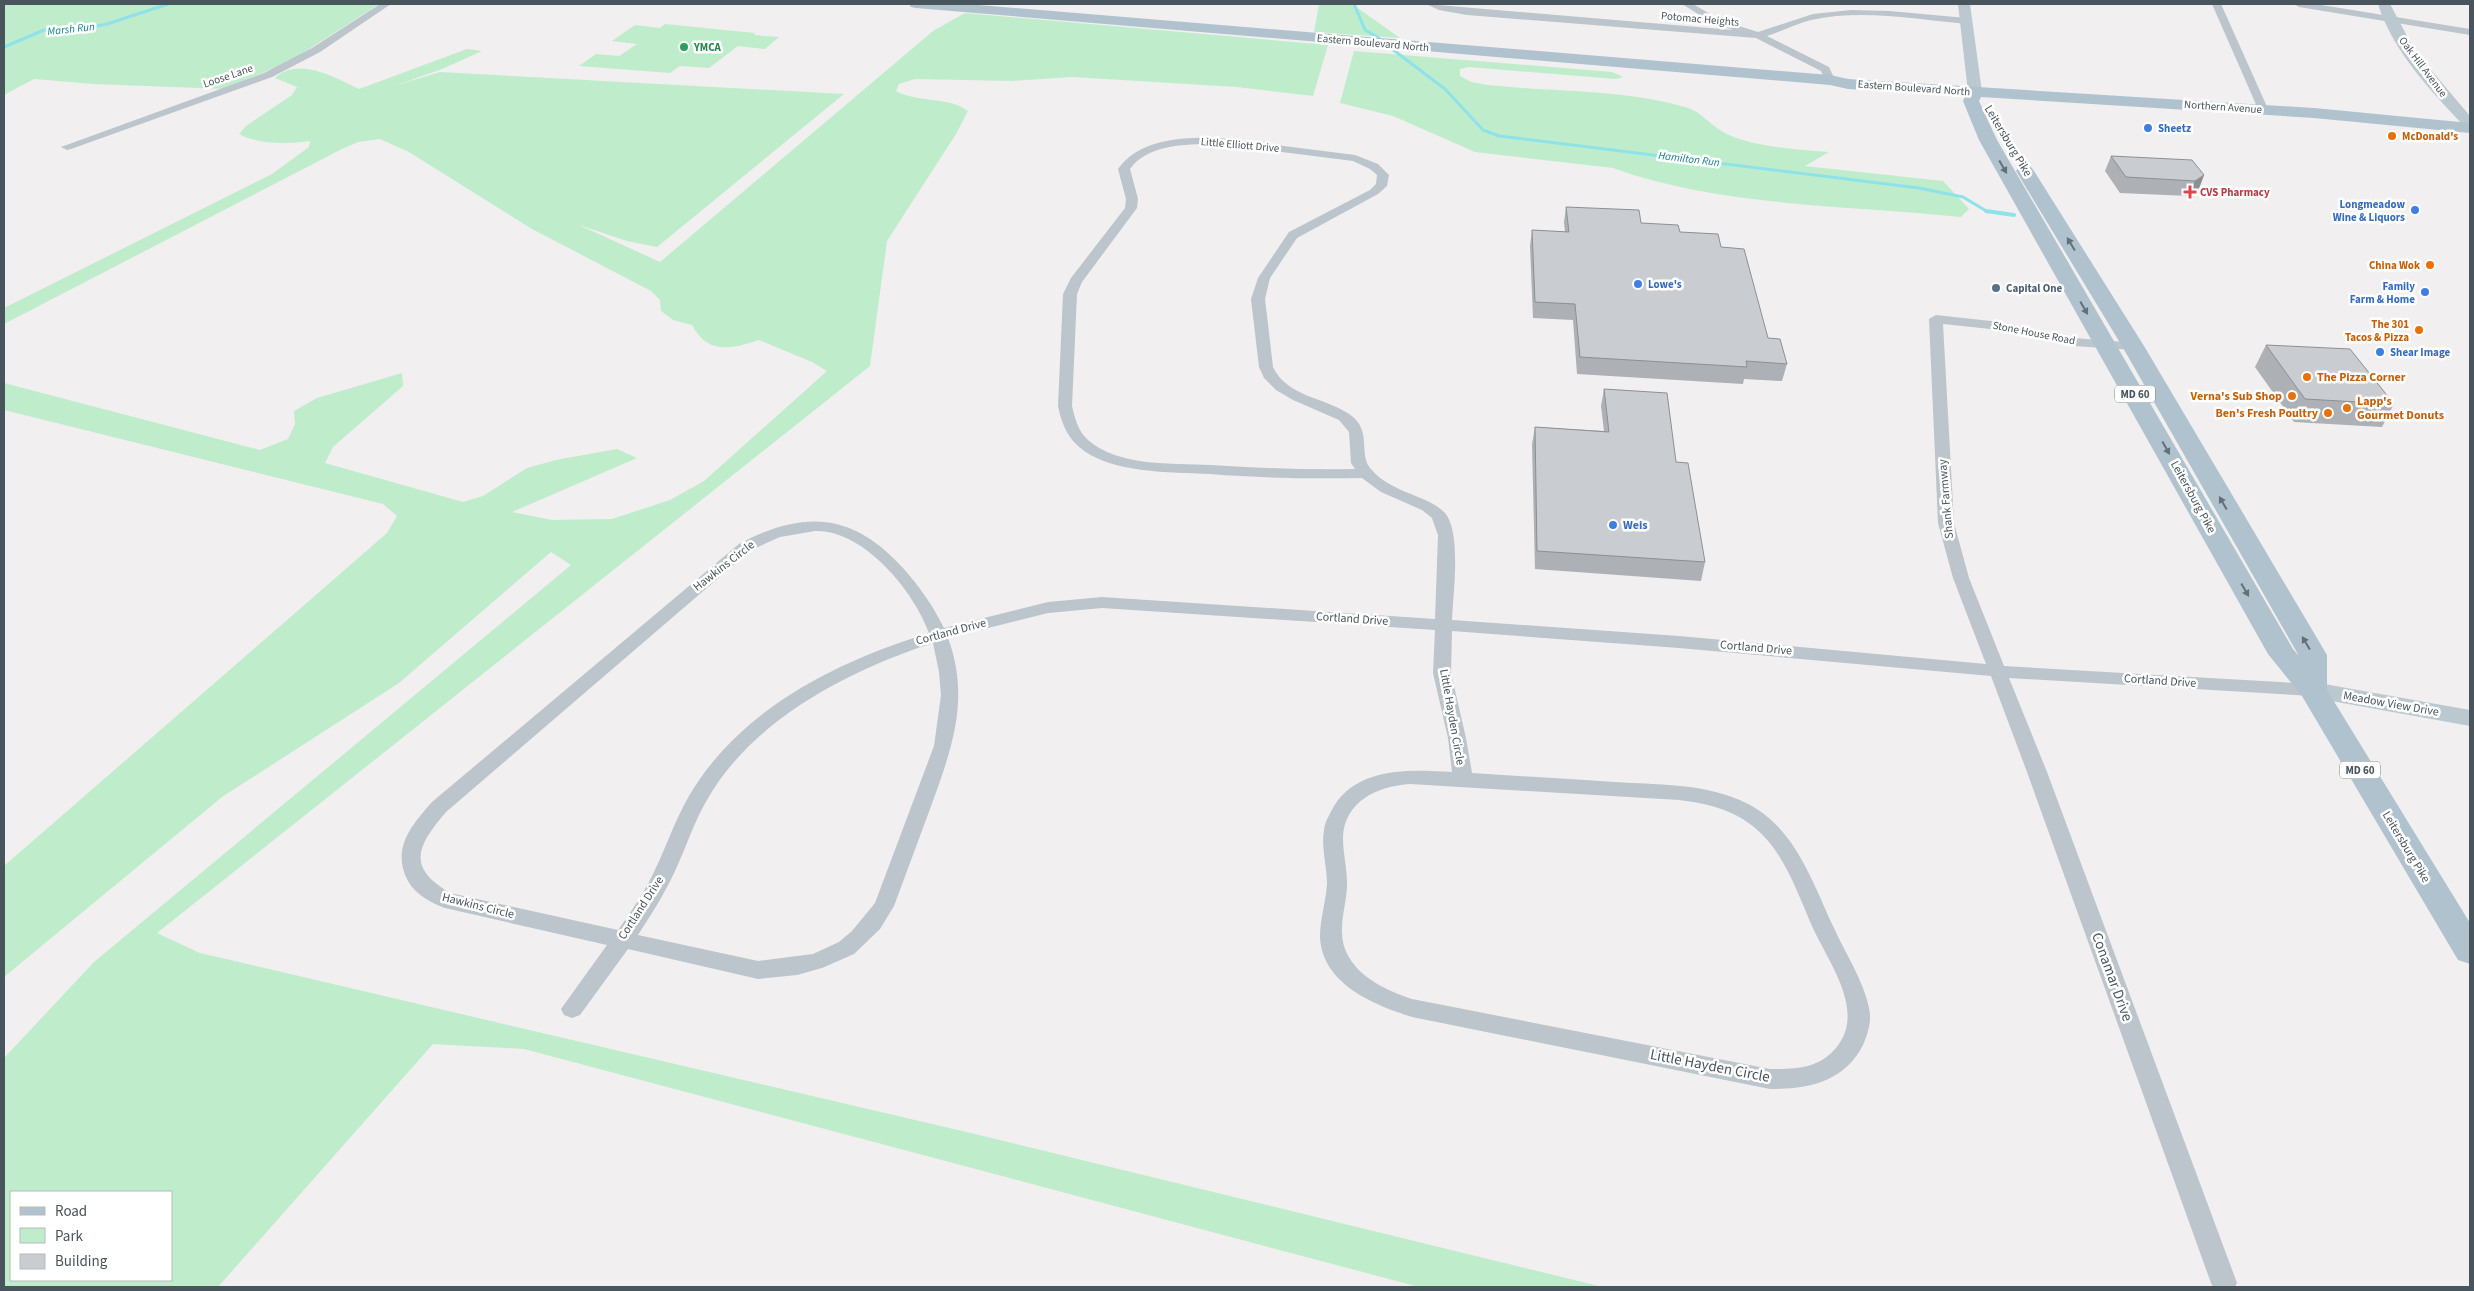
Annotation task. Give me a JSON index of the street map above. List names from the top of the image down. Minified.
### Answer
{"streets":{"main road":["Eastern Boulevard North","Northern Avenue","Leitersburg Pike","MD 60"],"street":["Potomac Heights","Oak Hill Avenue","Loose Lane","Little Elliott Drive","Stone House Road","Shank Farmway","Hawkins Circle","Cortland Drive","Meadow View Drive","Little Hayden Circle","Conamar Drive"]},"crossings":[["Eastern Boulevard North","Northern Avenue"],["Eastern Boulevard North","Leitersburg Pike"],["Northern Avenue","Leitersburg Pike"],["Leitersburg Pike","Stone House Road"],["Leitersburg Pike","Cortland Drive"],["Leitersburg Pike","Meadow View Drive"],["Stone House Road","Shank Farmway"],["Shank Farmway","Cortland Drive"],["Shank Farmway","Conamar Drive"],["Hawkins Circle","Cortland Drive"],["Cortland Drive","Meadow View Drive"],["Cortland Drive","Little Hayden Circle"],["Cortland Drive","Conamar Drive"]],"water":["Marsh Run","Hamilton Run"],"places":{"other":["YMCA","Sheetz","McDonald's","Longmeadow Wine & Liquors","China Wok","Lowe's","Capital One","Family Farm & Home","The 301 Tacos & Pizza","Shear Image","The Pizza Corner","Verna's Sub Shop","Lapp's Gourmet Donuts","Ben's Fresh Poultry","Weis"],"health":["CVS Pharmacy"]},"legend":["Road","Park","Building"]}
